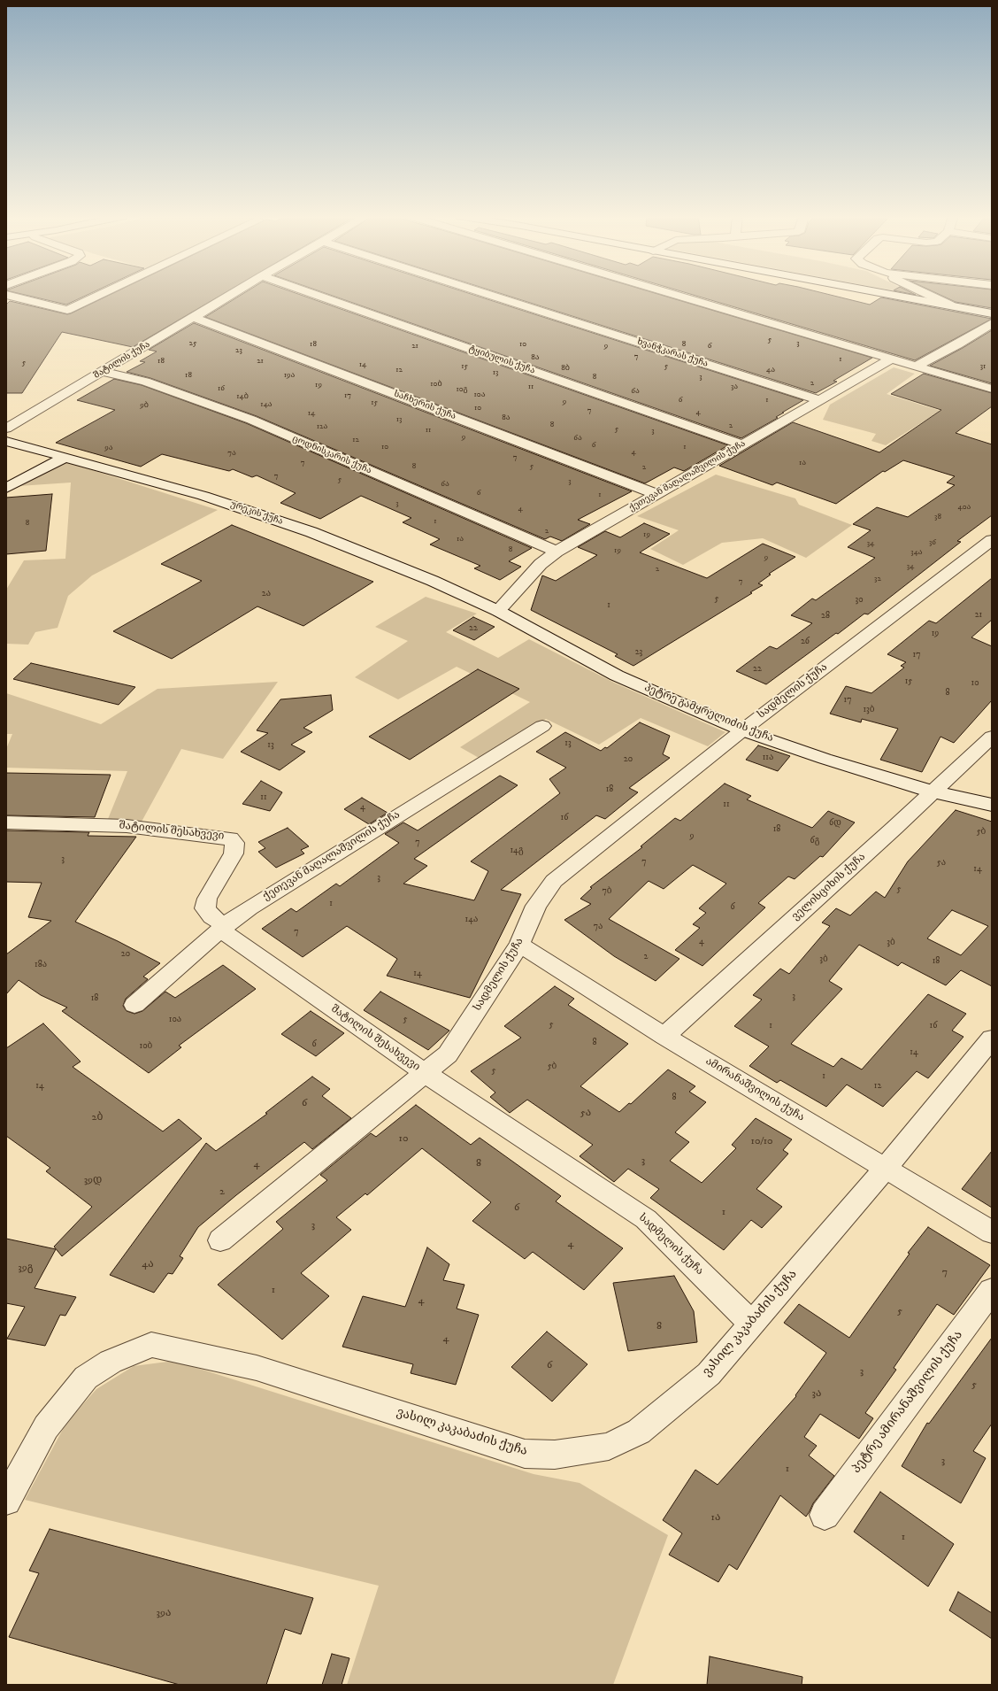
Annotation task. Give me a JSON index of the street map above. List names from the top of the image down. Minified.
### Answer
{"streets":{"street":["ხვანჭკარას ქუჩა","შატილის ქუჩა","ტყიბულის ქუჩა","საჩხერის ქუჩა","ცოდნისკარის ქუჩა","ქეთევან მაღალაშვილის ქუჩა","ურეკის ქუჩა","სადმელის ქუჩა","პეტრე გამყრელიძის ქუჩა","შატილის შესახვევი","ველისციხის ქუჩა","ამირანაშვილის ქუჩა","ვასილ კაკაბაძის ქუჩა","პეტრე ამირანაშვილის ქუჩა"]},"crossings":[["ხვანჭკარას ქუჩა","ქეთევან მაღალაშვილის ქუჩა"],["შატილის ქუჩა","საჩხერის ქუჩა"],["შატილის ქუჩა","ცოდნისკარის ქუჩა"],["ტყიბულის ქუჩა","ქეთევან მაღალაშვილის ქუჩა"],["საჩხერის ქუჩა","ქეთევან მაღალაშვილის ქუჩა"],["ცოდნისკარის ქუჩა","ქეთევან მაღალაშვილის ქუჩა"],["ქეთევან მაღალაშვილის ქუჩა","ურეკის ქუჩა"],["ქეთევან მაღალაშვილის ქუჩა","პეტრე გამყრელიძის ქუჩა"],["ქეთევან მაღალაშვილის ქუჩა","შატილის შესახვევი"],["ურეკის ქუჩა","პეტრე გამყრელიძის ქუჩა"],["სადმელის ქუჩა","პეტრე გამყრელიძის ქუჩა"],["სადმელის ქუჩა","შატილის შესახვევი"],["სადმელის ქუჩა","ამირანაშვილის ქუჩა"],["სადმელის ქუჩა","ვასილ კაკაბაძის ქუჩა"],["პეტრე გამყრელიძის ქუჩა","ველისციხის ქუჩა"],["ველისციხის ქუჩა","ამირანაშვილის ქუჩა"],["ამირანაშვილის ქუჩა","ვასილ კაკაბაძის ქუჩა"]],"house_numbers":["5","25","3","18","10","8","21","9","6","23","7","8ა","1","18","21","5","14","15","5","31","8ბ","12","4ა","13","18","19ა","8","3","2","10ბ","19","11","3ა","16","10გ","6ა","10ა","17","14ბ","6","1","9","15","14ა","9ბ","10","7","4","14","8ა","13","8","2","12ა","5","11","3","9","6ა","12","6","10","1","9ა","4","7ა","7","7","1ა","8","5","2","7","5","3","6ა","6","1","3","40ა","4","38","1","8","2","19","1ა","36","34","8","19","34ა","9","34","2","32","7","2ა","5","30","1","21","28","22","19","26","23","17","22","15","10","8","17","13ბ","13","13","11ა","20","18","11","11","4","16","6დ","18","5ბ","9","6გ","7","14გ","3","7","5ა","14","3","5","7ბ","1","6","14ა","7ა","7","4","3ბ","20","2","3ბ","18","18ა","14","3","18","10ა","5","5","1","16","8","6","10ბ","14","5ბ","5","1","14","12","8","6","5ა","2ბ","10","10/10","3","8","4","39დ","2","6","1","3","4","4ა","39გ","7","1","4","5","8","4","6","3","5","3ა","3","1","1ა","1","39ა"]}
